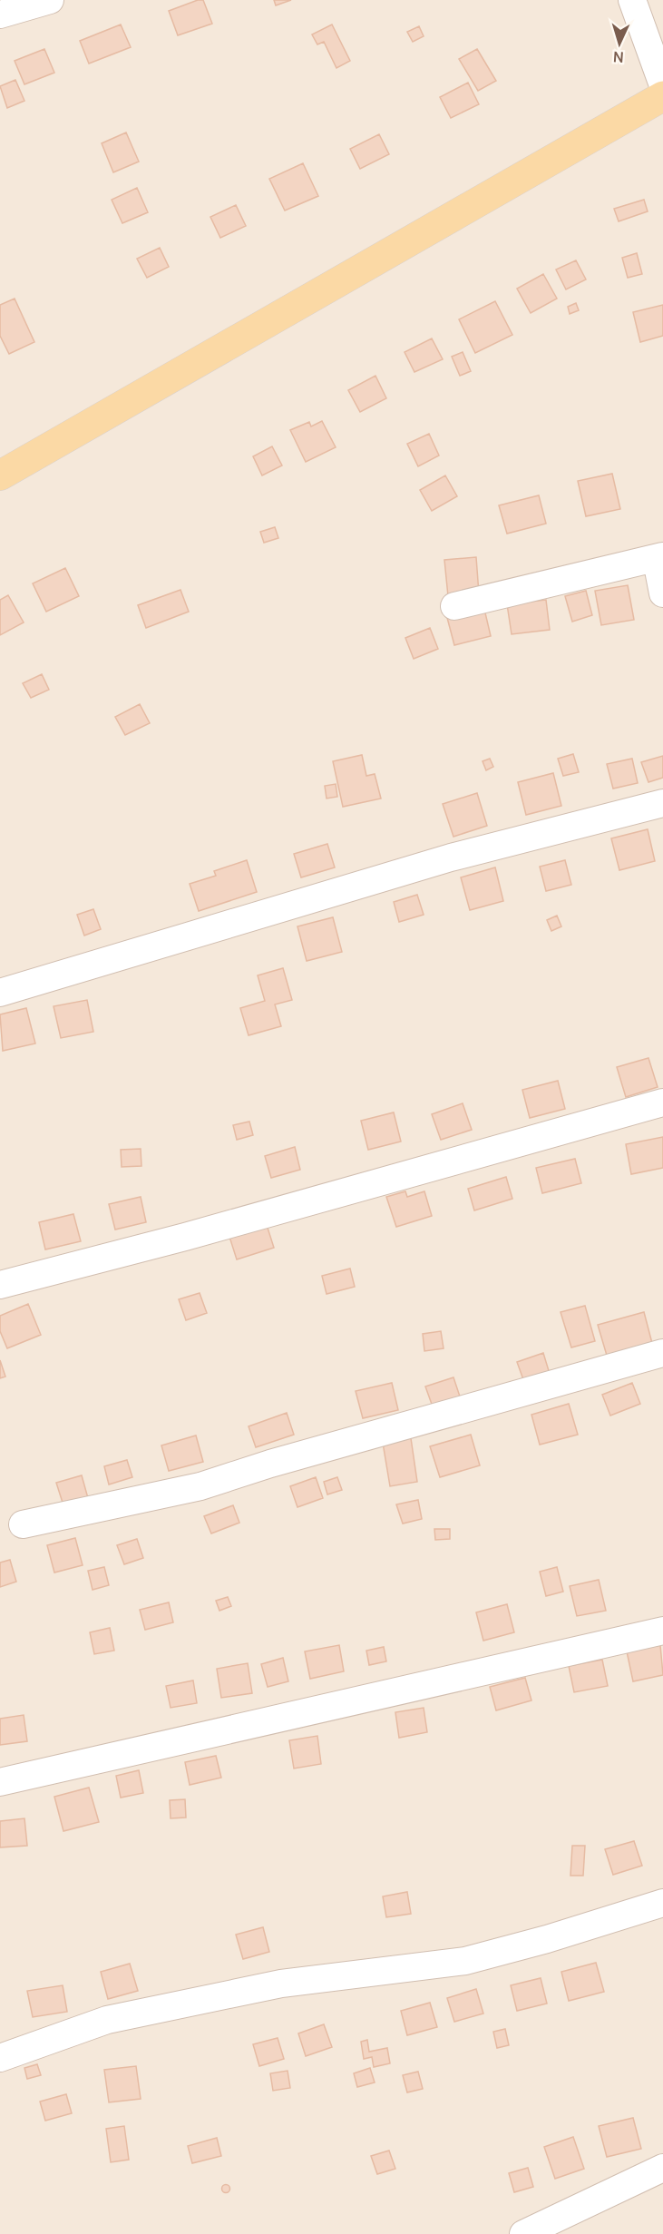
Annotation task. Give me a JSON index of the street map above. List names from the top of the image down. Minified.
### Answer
{"north":"bottom"}
